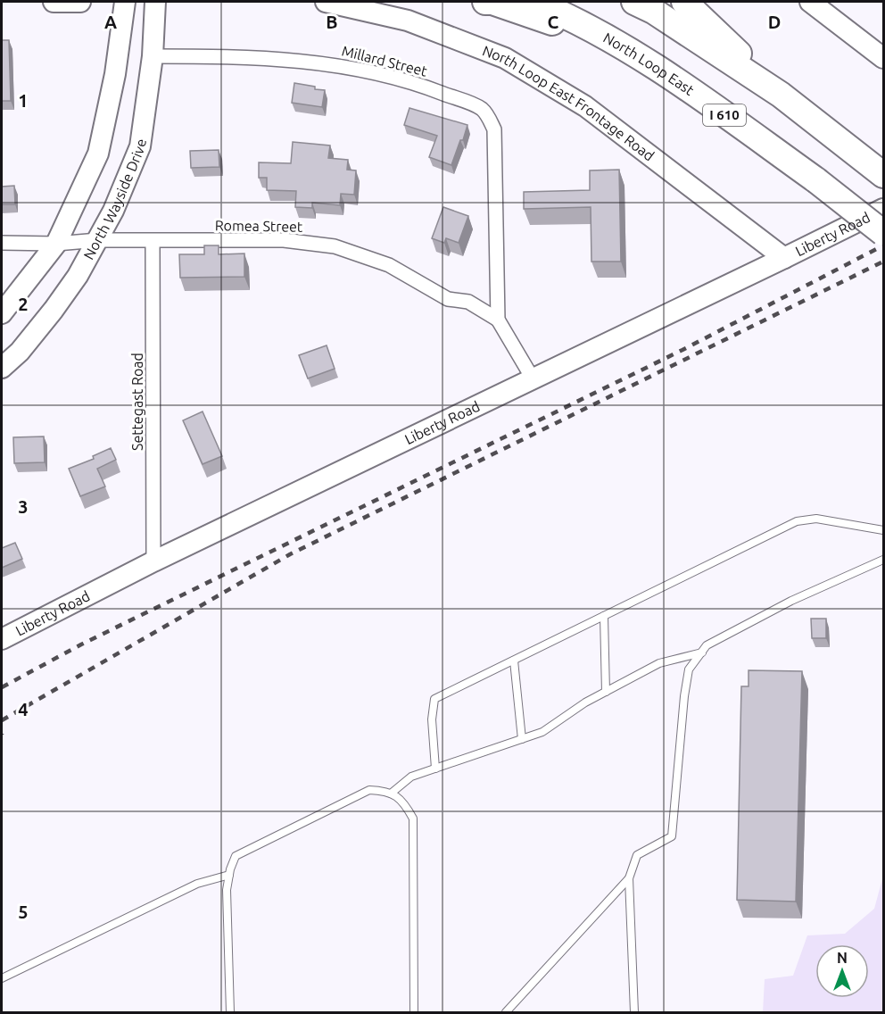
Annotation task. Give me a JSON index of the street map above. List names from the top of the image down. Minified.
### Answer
{"streets":{"highway":["North Loop East","I 610"],"main road":["North Loop East Frontage Road","North Wayside Drive","Liberty Road"],"street":["Millard Street","Romea Street","Settegast Road"]},"crossings":[["Millard Street","North Wayside Drive"],["Millard Street","Romea Street"],["Millard Street","Liberty Road"],["North Loop East Frontage Road","Liberty Road"],["North Wayside Drive","Romea Street"],["Romea Street","Settegast Road"],["Liberty Road","Settegast Road"]],"north":"top","grid":{"columns":["A","B","C","D"],"rows":["1","2","3","4","5"]}}
